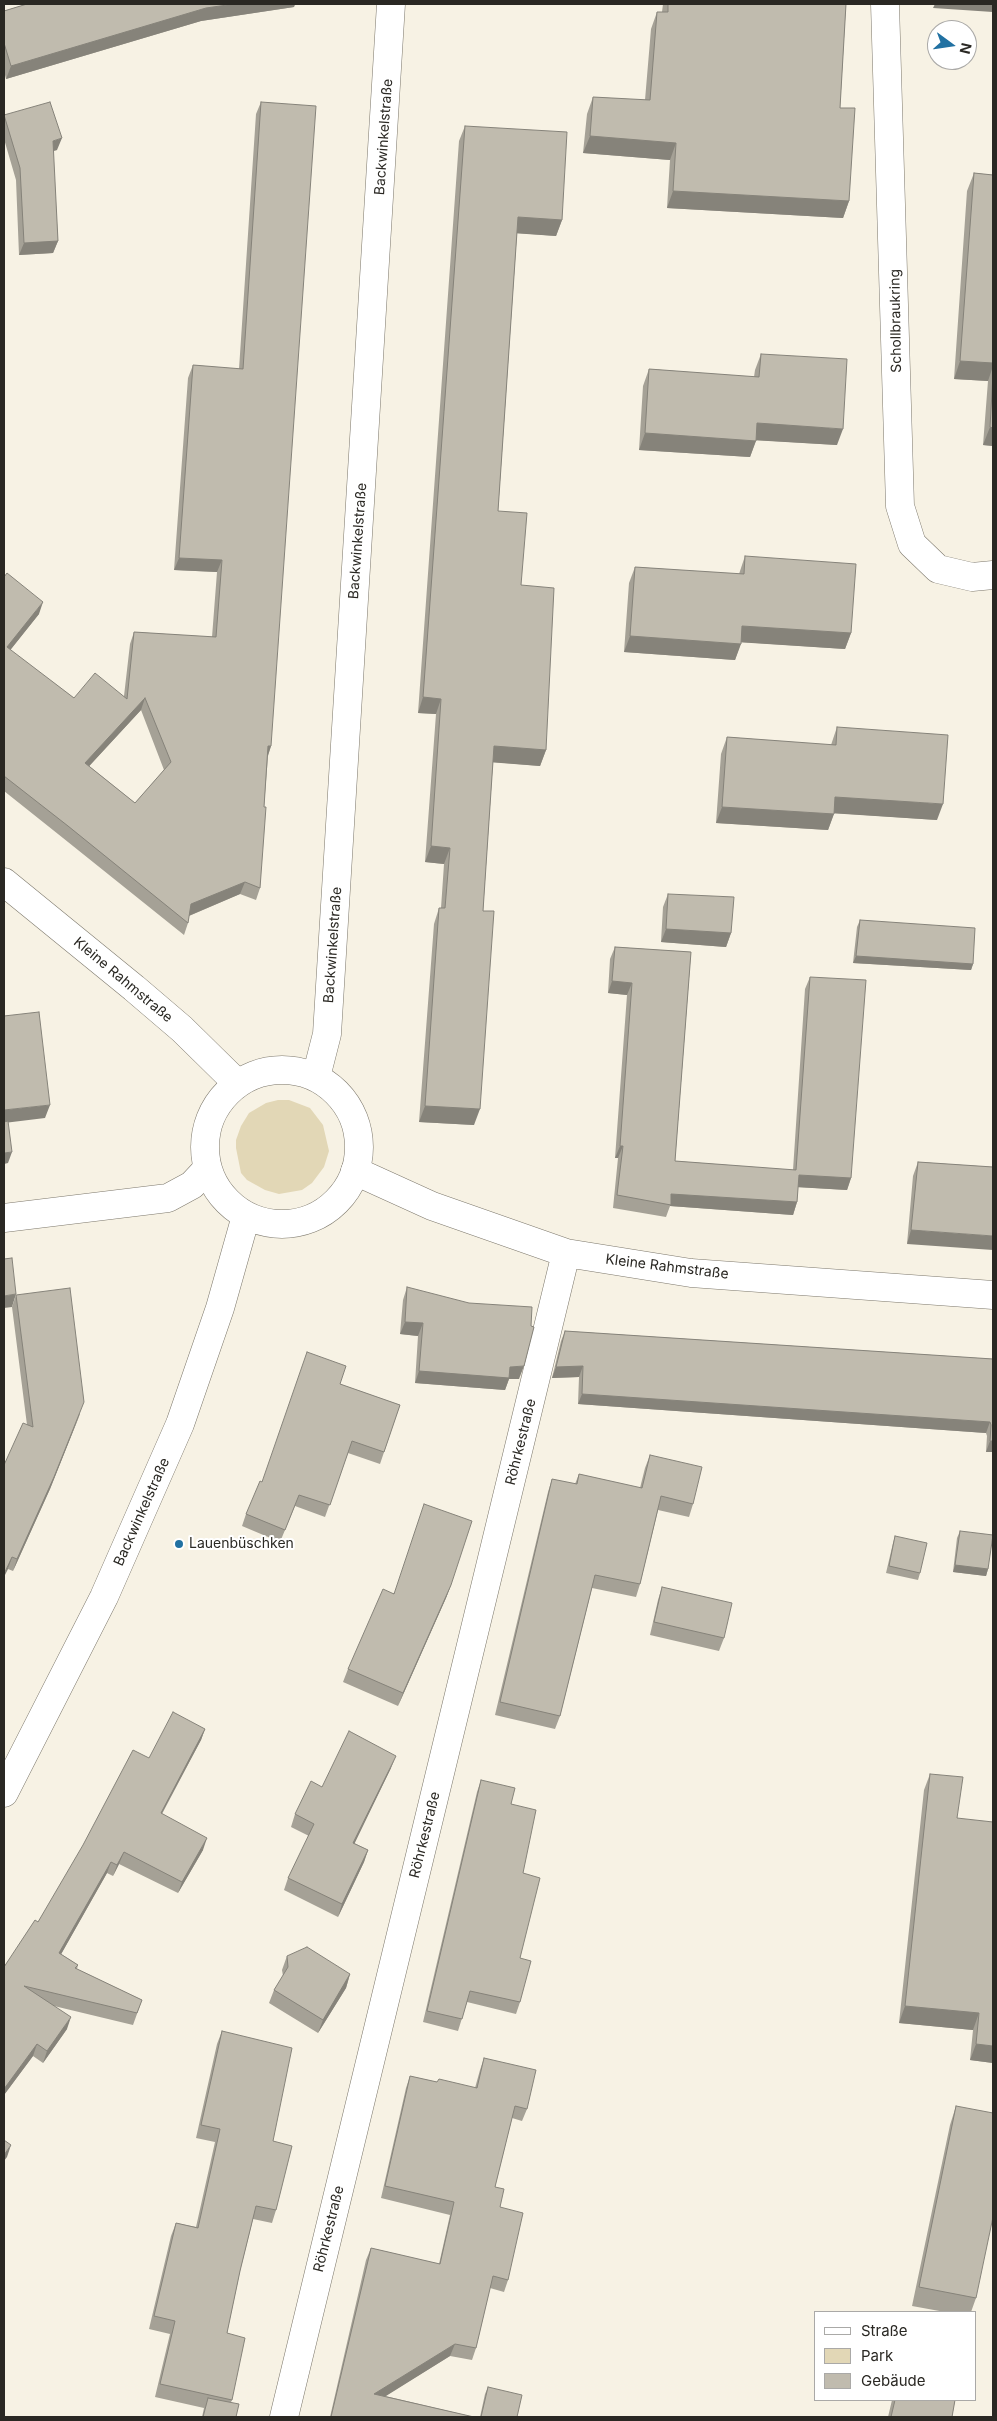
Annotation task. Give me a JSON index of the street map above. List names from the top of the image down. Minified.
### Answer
{"streets":{"street":["Backwinkelstraße","Schollbraukring","Kleine Rahmstraße","Röhrkestraße"]},"crossings":[["Backwinkelstraße","Kleine Rahmstraße"],["Kleine Rahmstraße","Röhrkestraße"]],"places":["Lauenbüschken"],"legend":["Straße","Park","Gebäude"],"north":"right"}
